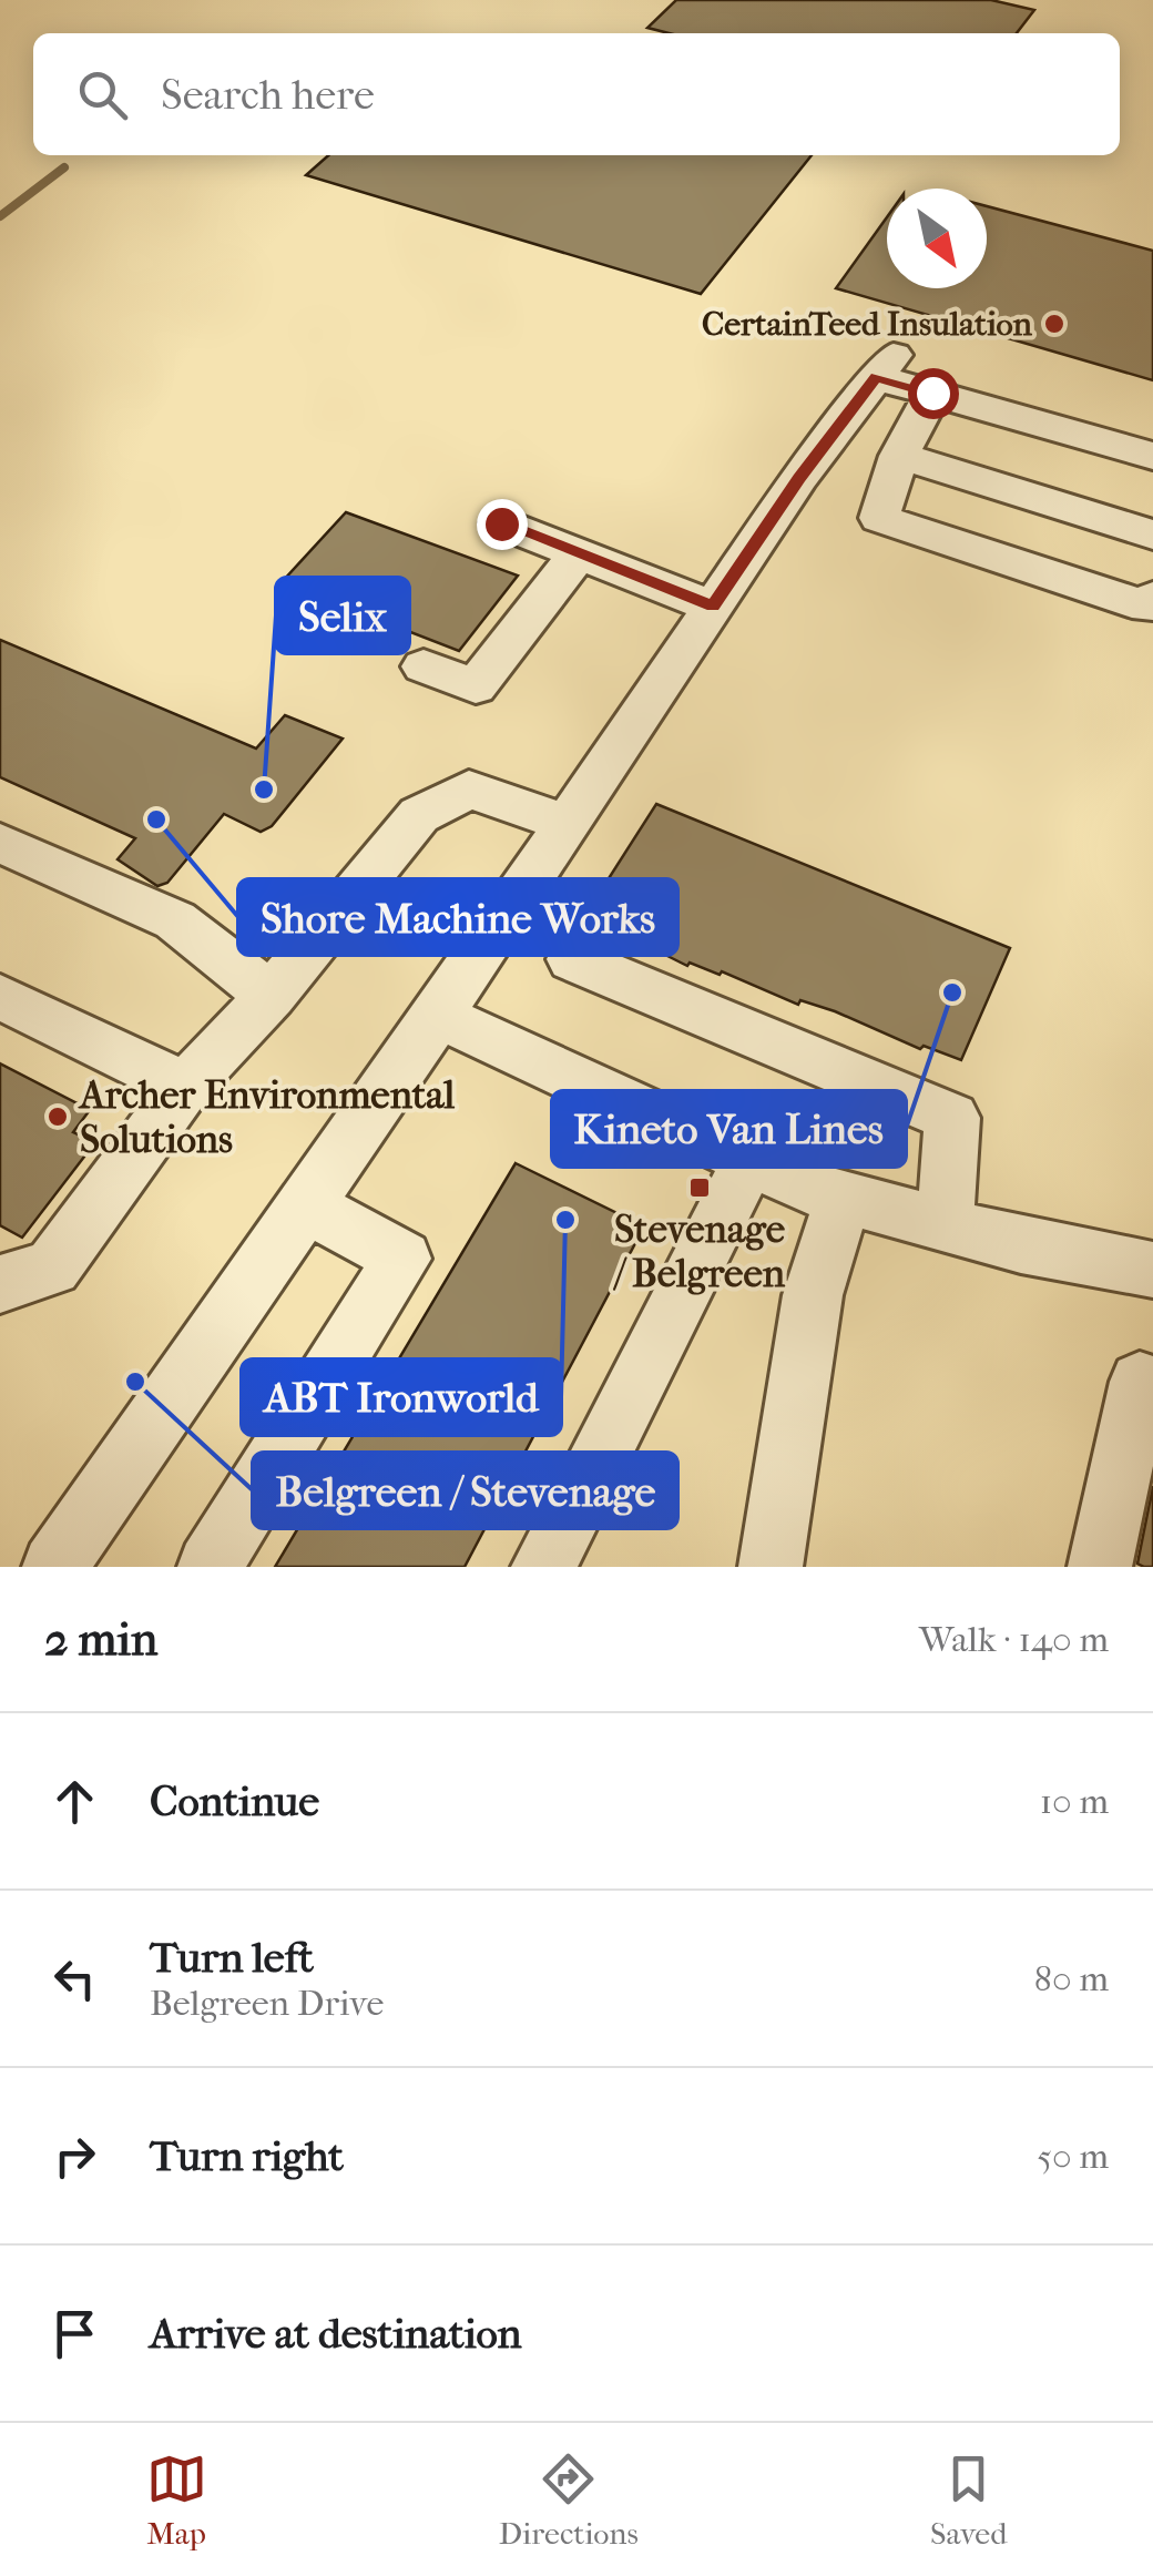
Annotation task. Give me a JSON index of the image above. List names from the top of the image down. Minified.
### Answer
{"places":{"other":["CertainTeed Insulation","Selix","Shore Machine Works","Kineto Van Lines","Archer Environmental Solutions","ABT Ironworld","Belgreen / Stevenage"],"transit":["Stevenage / Belgreen"]},"north":"bottom right","page":{"search":"Search here","heading":["2 min","Walk · 140 m"],"list":[["Continue","10 m"],["Turn left","Belgreen Drive","80 m"],["Turn right","50 m"],"Arrive at destination"],"nav":["Map","Directions","Saved"]}}
